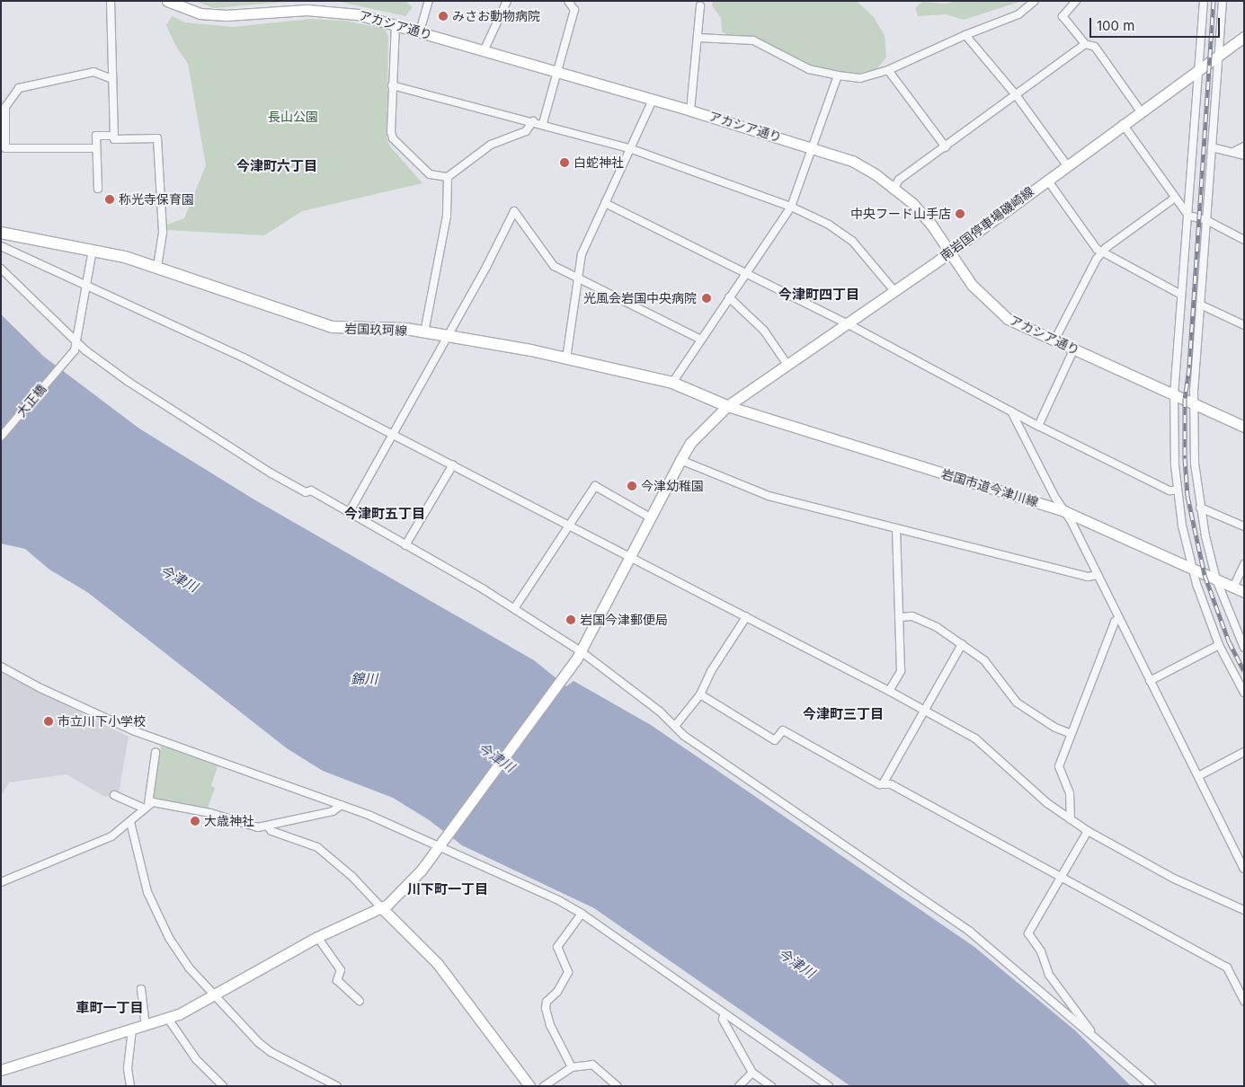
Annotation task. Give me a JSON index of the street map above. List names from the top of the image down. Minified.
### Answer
{"streets":{"main road":["岩国玖珂線"],"street":["アカシア通り","南岩国停車場磯崎線","大正橋","岩国市道今津川線"]},"crossings":[["アカシア通り","南岩国停車場磯崎線"],["南岩国停車場磯崎線","岩国玖珂線"],["南岩国停車場磯崎線","岩国市道今津川線"],["岩国玖珂線","岩国市道今津川線"]],"districts":["今津町六丁目","今津町四丁目","今津町五丁目","今津町三丁目","川下町一丁目","車町一丁目"],"water":["今津川","錦川"],"parks":["長山公園"],"places":["みさお動物病院","白蛇神社","称光寺保育園","中央フード山手店","光風会岩国中央病院","今津幼稚園","岩国今津郵便局","市立川下小学校","大歳神社"],"scale_bar":"100 m"}
